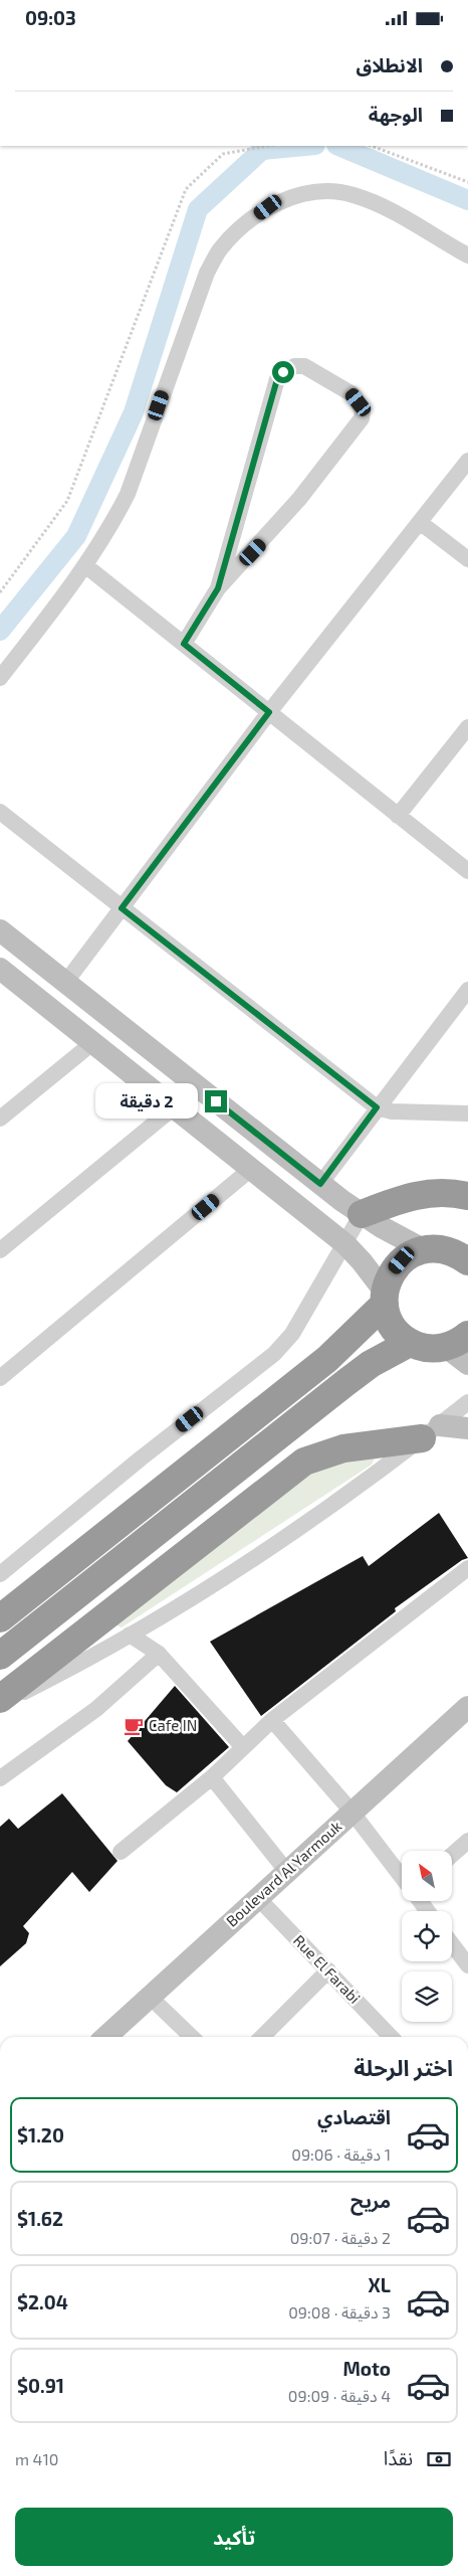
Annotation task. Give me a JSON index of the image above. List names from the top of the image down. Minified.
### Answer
{"streets":{"main road":["Boulevard Al Yarmouk"],"street":["Rue El Farabi"]},"crossings":[["Boulevard Al Yarmouk","Rue El Farabi"]],"places":{"cafe":["Cafe IN"]},"north":"top left","page":{"status":"09:03","banner":["الانطلاق","الوجهة"],"bubble":"2 دقيقة","heading":"اختر الرحلة","list":[{"name":"اقتصادي","note":"1 دقيقة · 09:06","value":"$1.20"},{"name":"مريح","note":"2 دقيقة · 09:07","value":"$1.62"},{"name":"XL","note":"3 دقيقة · 09:08","value":"$2.04"},{"name":"Moto","note":"4 دقيقة · 09:09","value":"$0.91"}],"pay":["نقدًا","410 m"],"buttons":"تأكيد"}}
